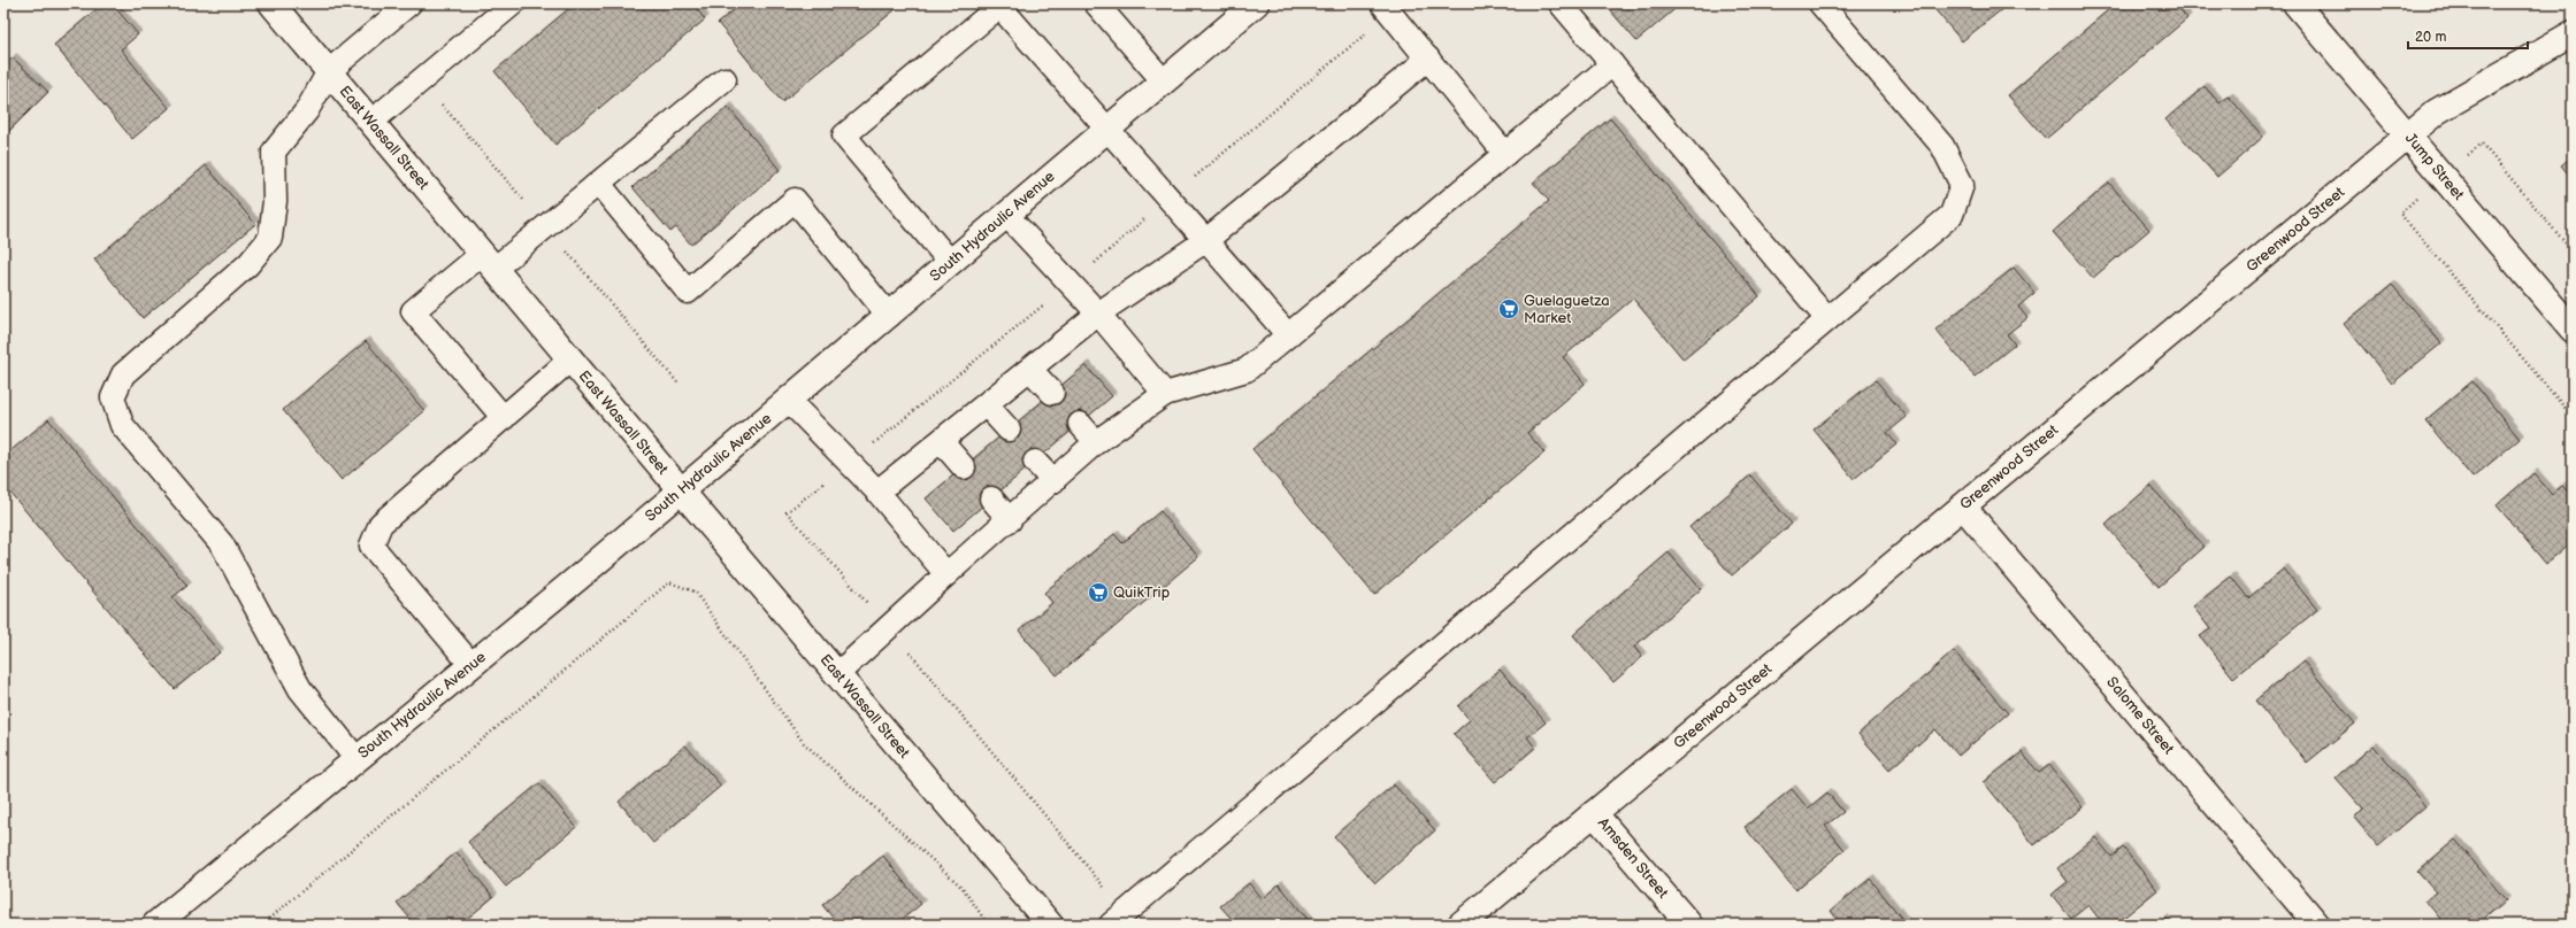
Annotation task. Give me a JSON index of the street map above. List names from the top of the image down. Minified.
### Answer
{"streets":{"street":["East Wassall Street","Jump Street","South Hydraulic Avenue","Greenwood Street","Salome Street","Amsden Street"]},"crossings":[["East Wassall Street","South Hydraulic Avenue"],["Jump Street","Greenwood Street"],["Greenwood Street","Salome Street"],["Greenwood Street","Amsden Street"]],"places":{"supermarket":["Guelaguetza Market","QuikTrip"]},"scale_bar":"20 m"}
